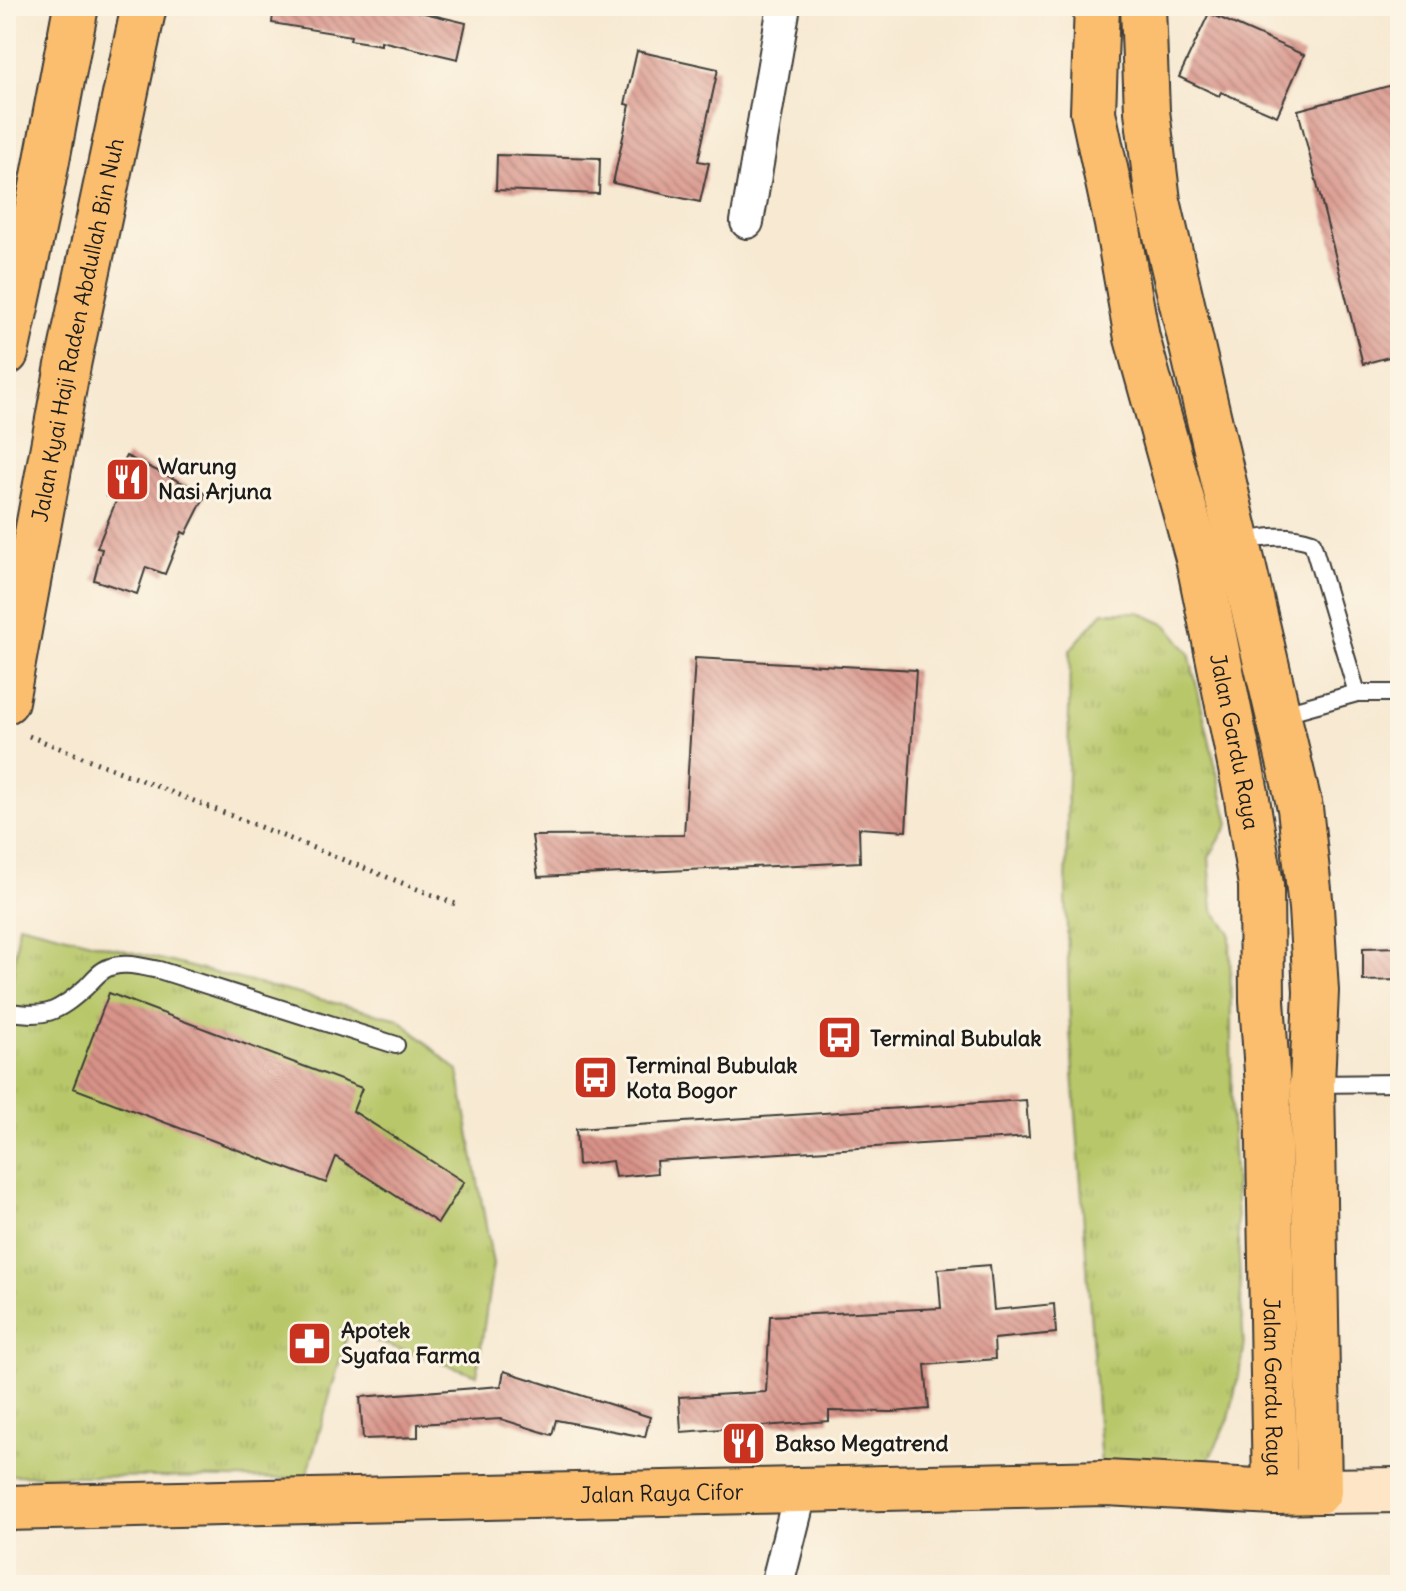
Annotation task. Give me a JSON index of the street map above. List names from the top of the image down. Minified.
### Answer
{"streets":{"highway":["Jalan Kyai Haji Raden Abdullah Bin Nuh","Jalan Gardu Raya","Jalan Raya Cifor"]},"crossings":[["Jalan Gardu Raya","Jalan Raya Cifor"]],"places":{"restaurant":["Warung Nasi Arjuna","Bakso Megatrend"],"bus stop":["Terminal Bubulak","Terminal Bubulak Kota Bogor"],"pharmacy":["Apotek Syafaa Farma"]}}
